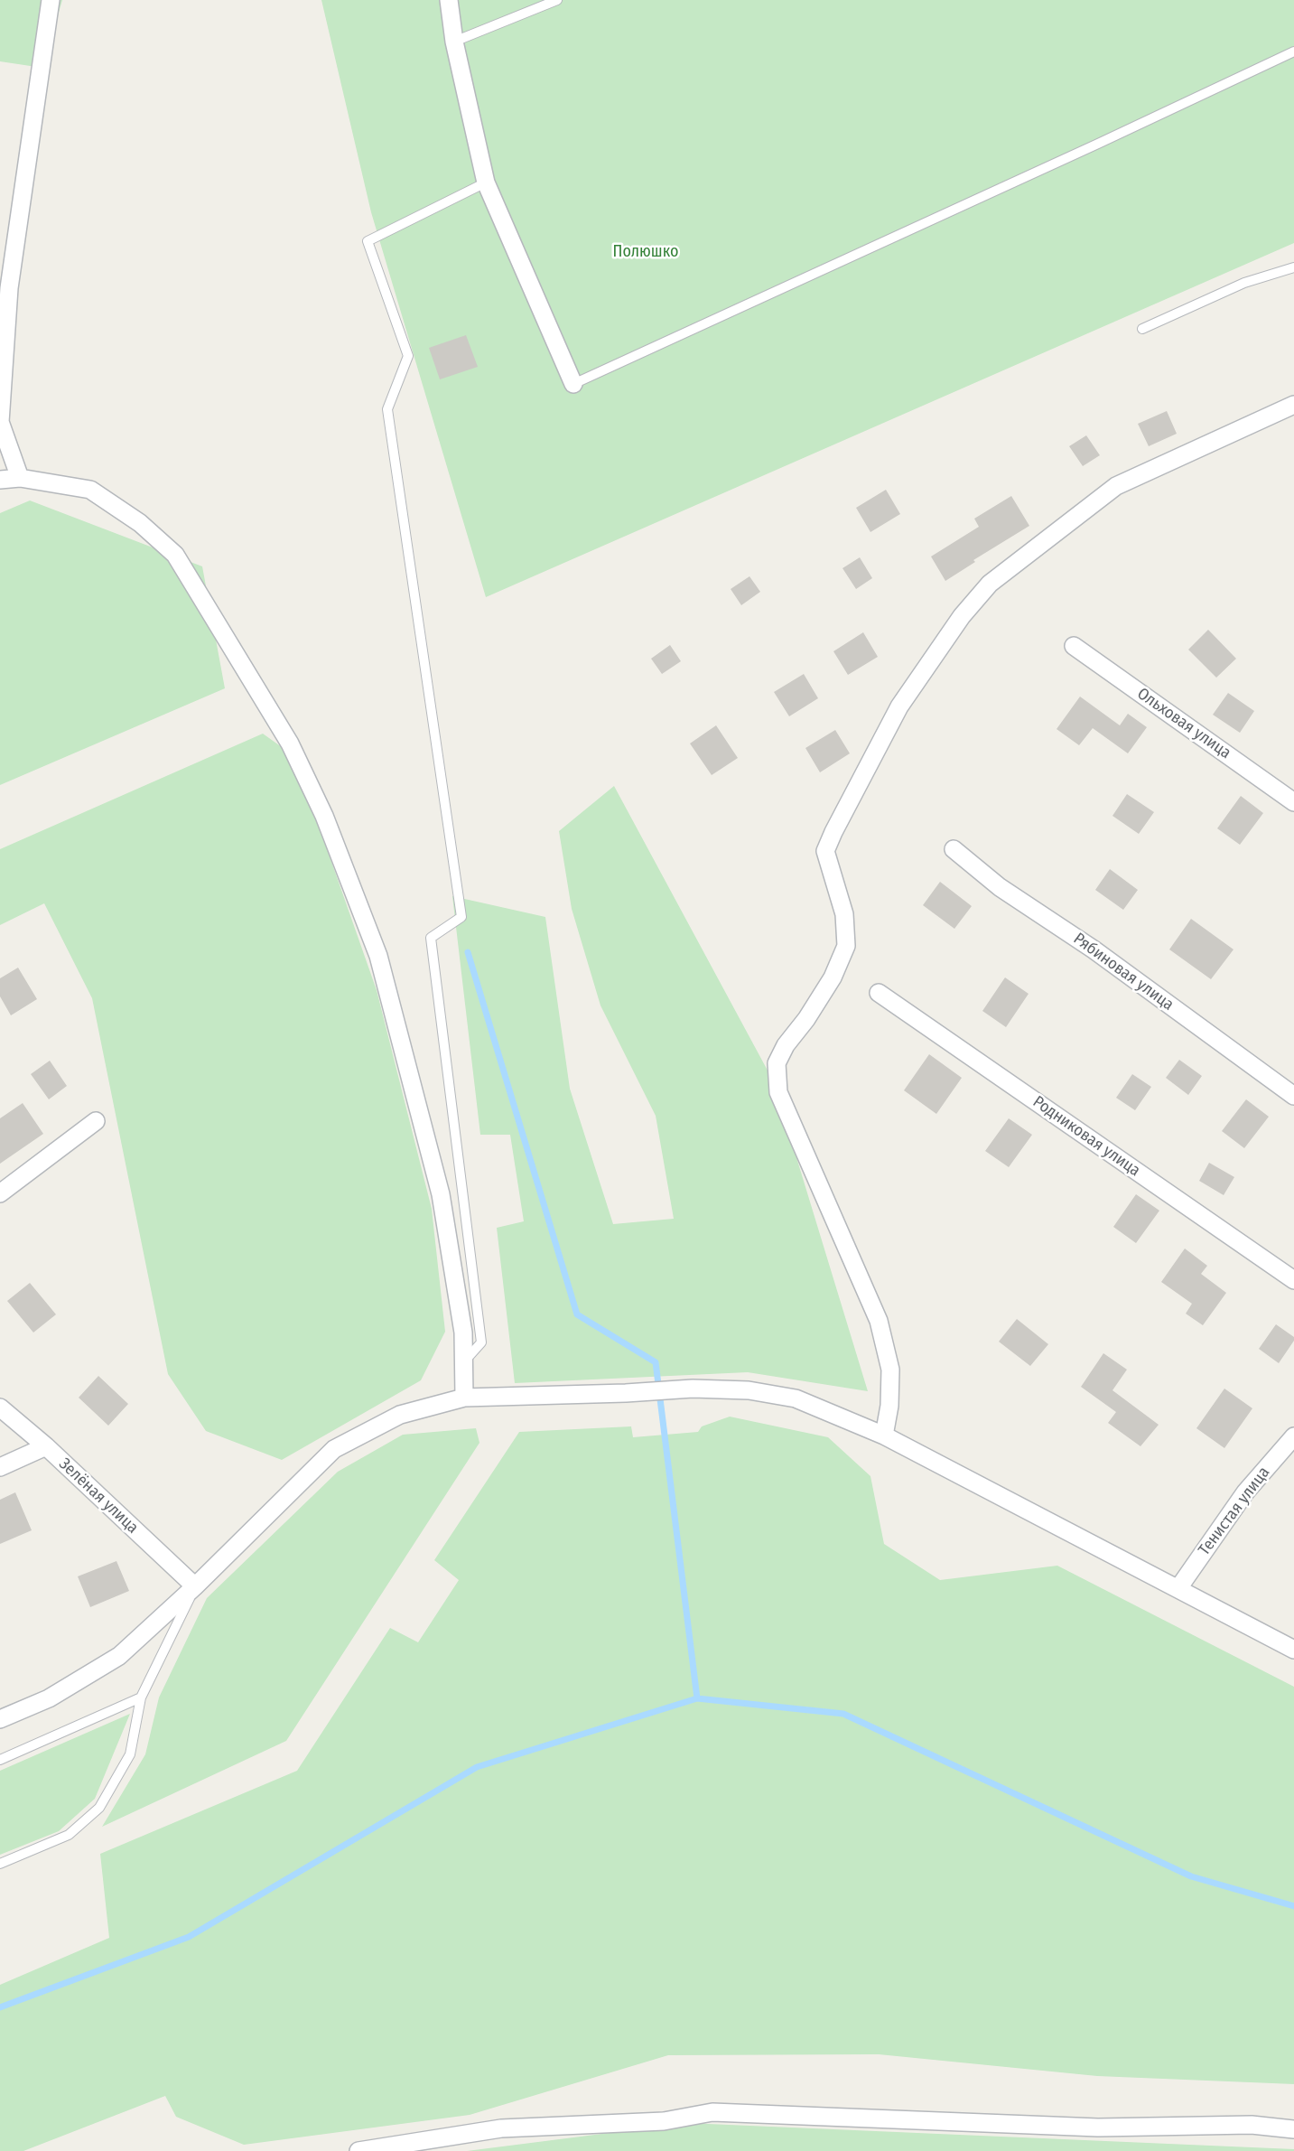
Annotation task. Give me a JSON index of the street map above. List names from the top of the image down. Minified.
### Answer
{"streets":{"street":["Ольховая улица","Рябиновая улица","Родниковая улица","Зелёная улица","Тенистая улица"]},"parks":["Полюшко"]}
